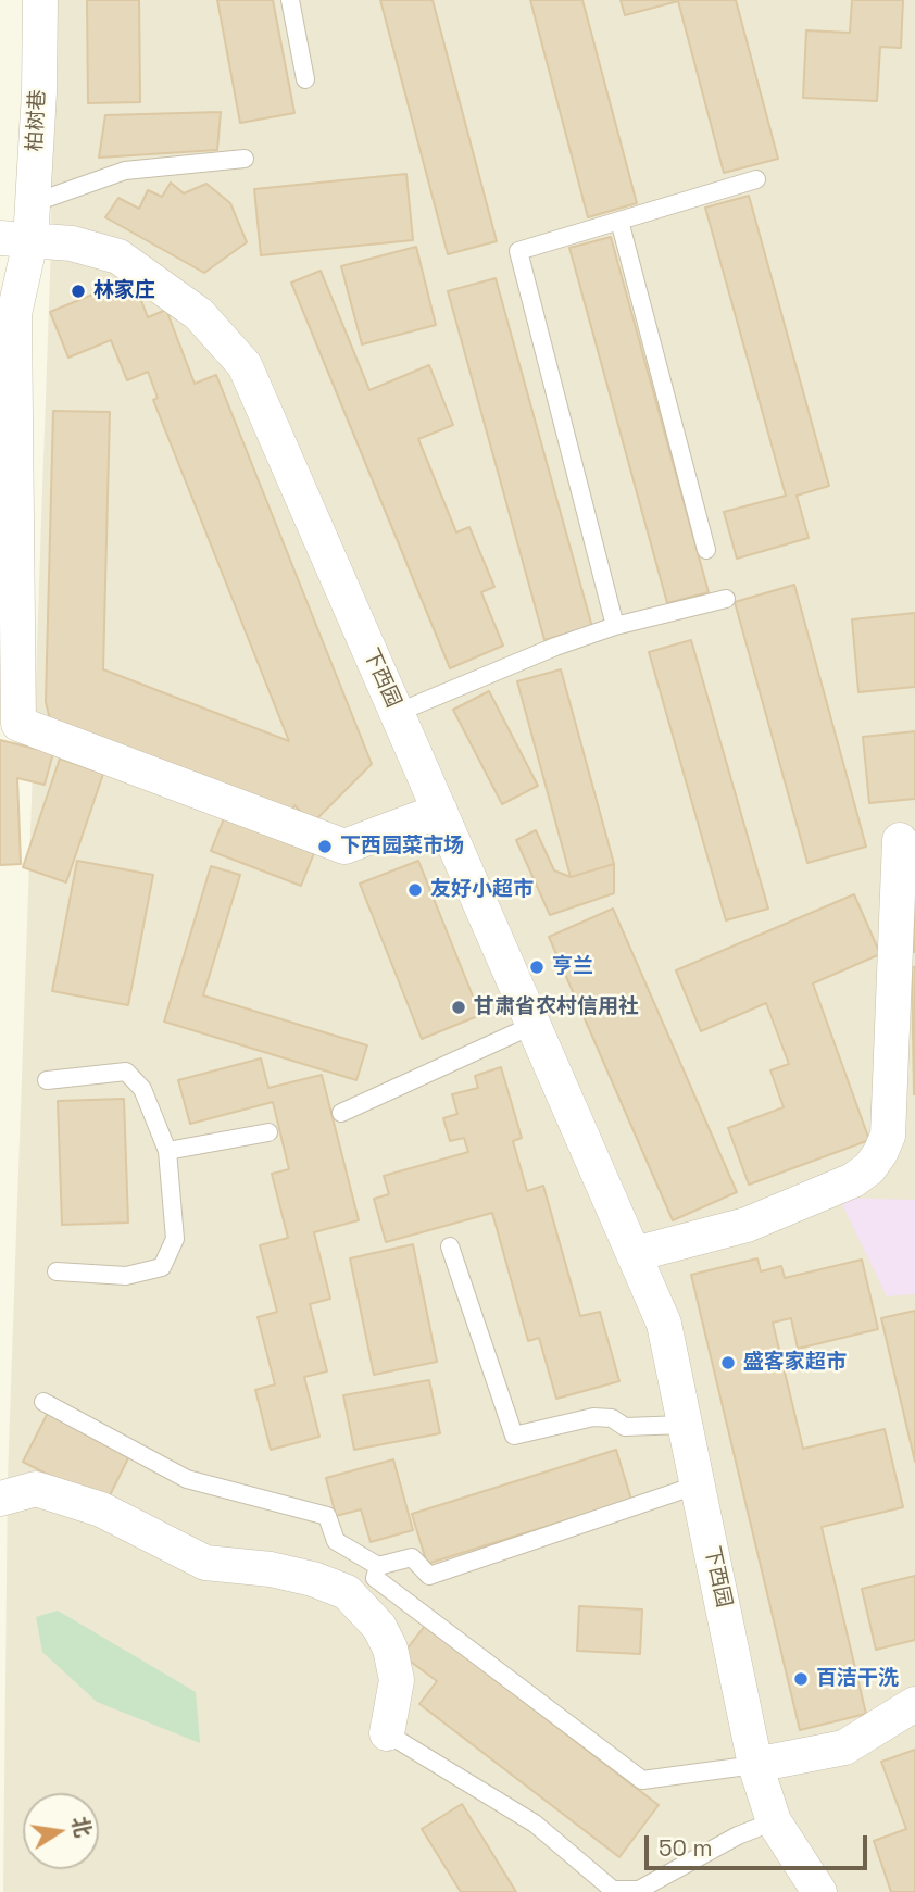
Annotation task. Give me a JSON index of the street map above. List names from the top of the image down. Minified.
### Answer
{"streets":{"street":["柏树巷","下西园"]},"crossings":[["柏树巷","下西园"]],"places":["林家庄","下西园菜市场","友好小超市","亨兰","甘肃省农村信用社","盛客家超市","百洁干洗"],"scale_bar":"50 m","north":"right"}
